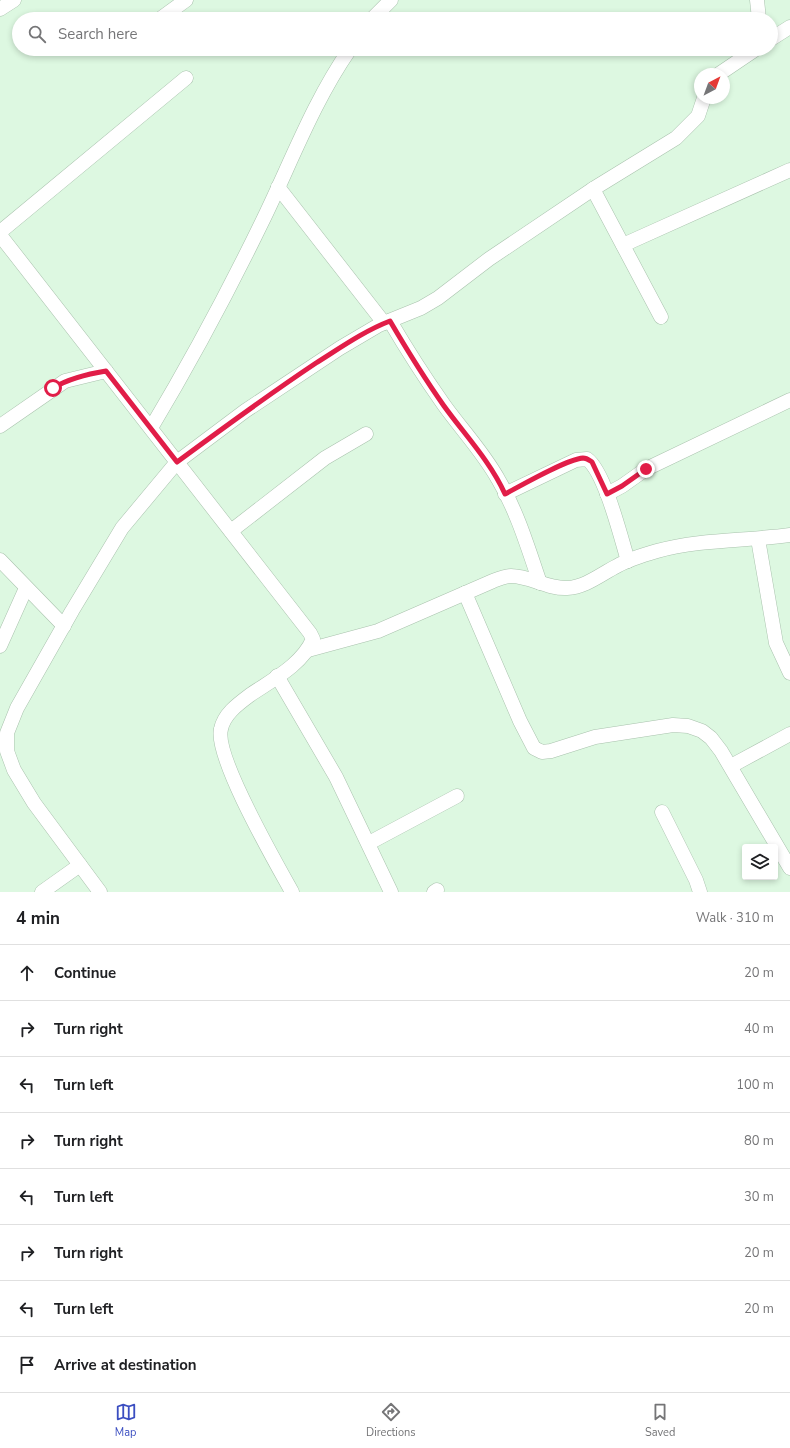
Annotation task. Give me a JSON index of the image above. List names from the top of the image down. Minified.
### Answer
{"north":"top right","page":{"search":"Search here","heading":["4 min","Walk · 310 m"],"list":[["Continue","20 m"],["Turn right","40 m"],["Turn left","100 m"],["Turn right","80 m"],["Turn left","30 m"],["Turn right","20 m"],["Turn left","20 m"],"Arrive at destination"],"nav":["Map","Directions","Saved"]}}
